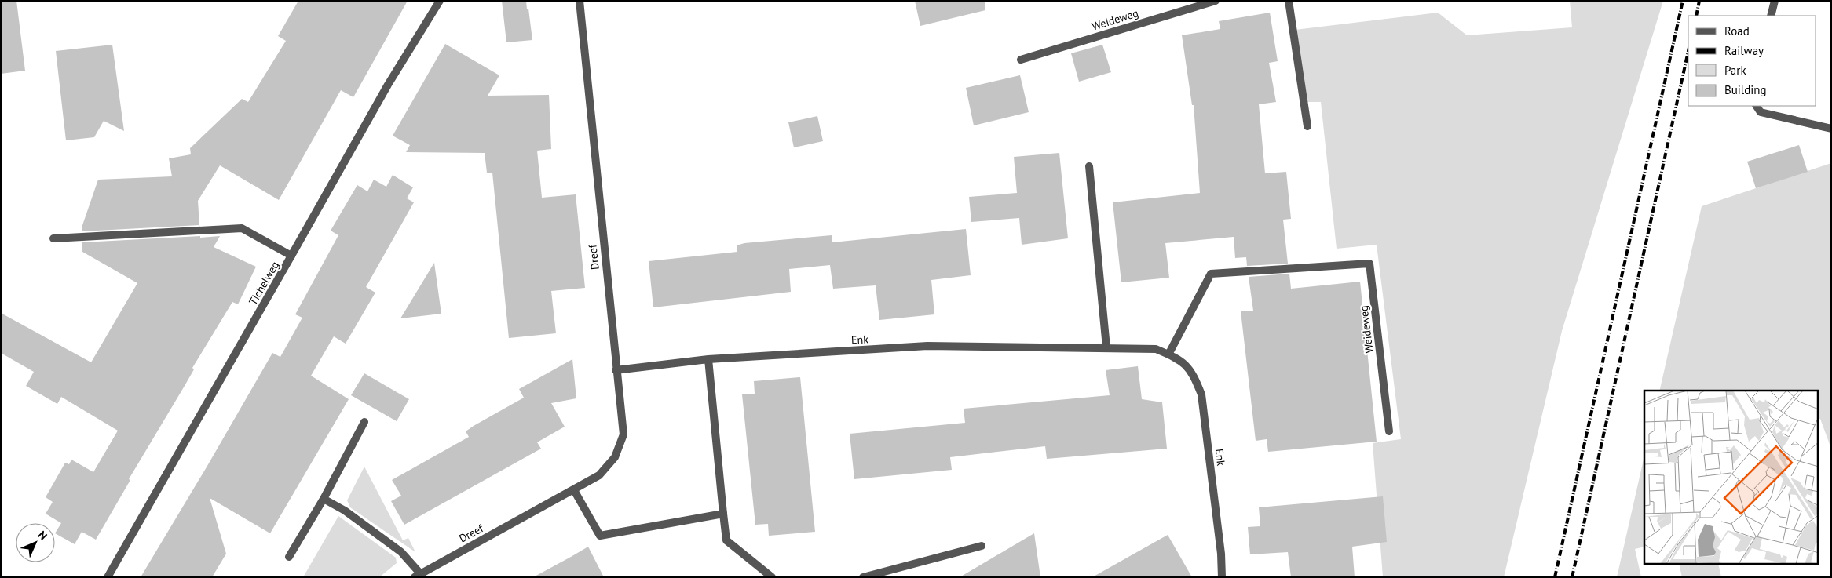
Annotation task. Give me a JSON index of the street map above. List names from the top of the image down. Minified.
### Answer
{"streets":{"street":["Weideweg","Dreef","Tichelweg","Enk"]},"crossings":[["Weideweg","Enk"],["Dreef","Enk"]],"legend":["Road","Railway","Park","Building"],"north":"top right"}
